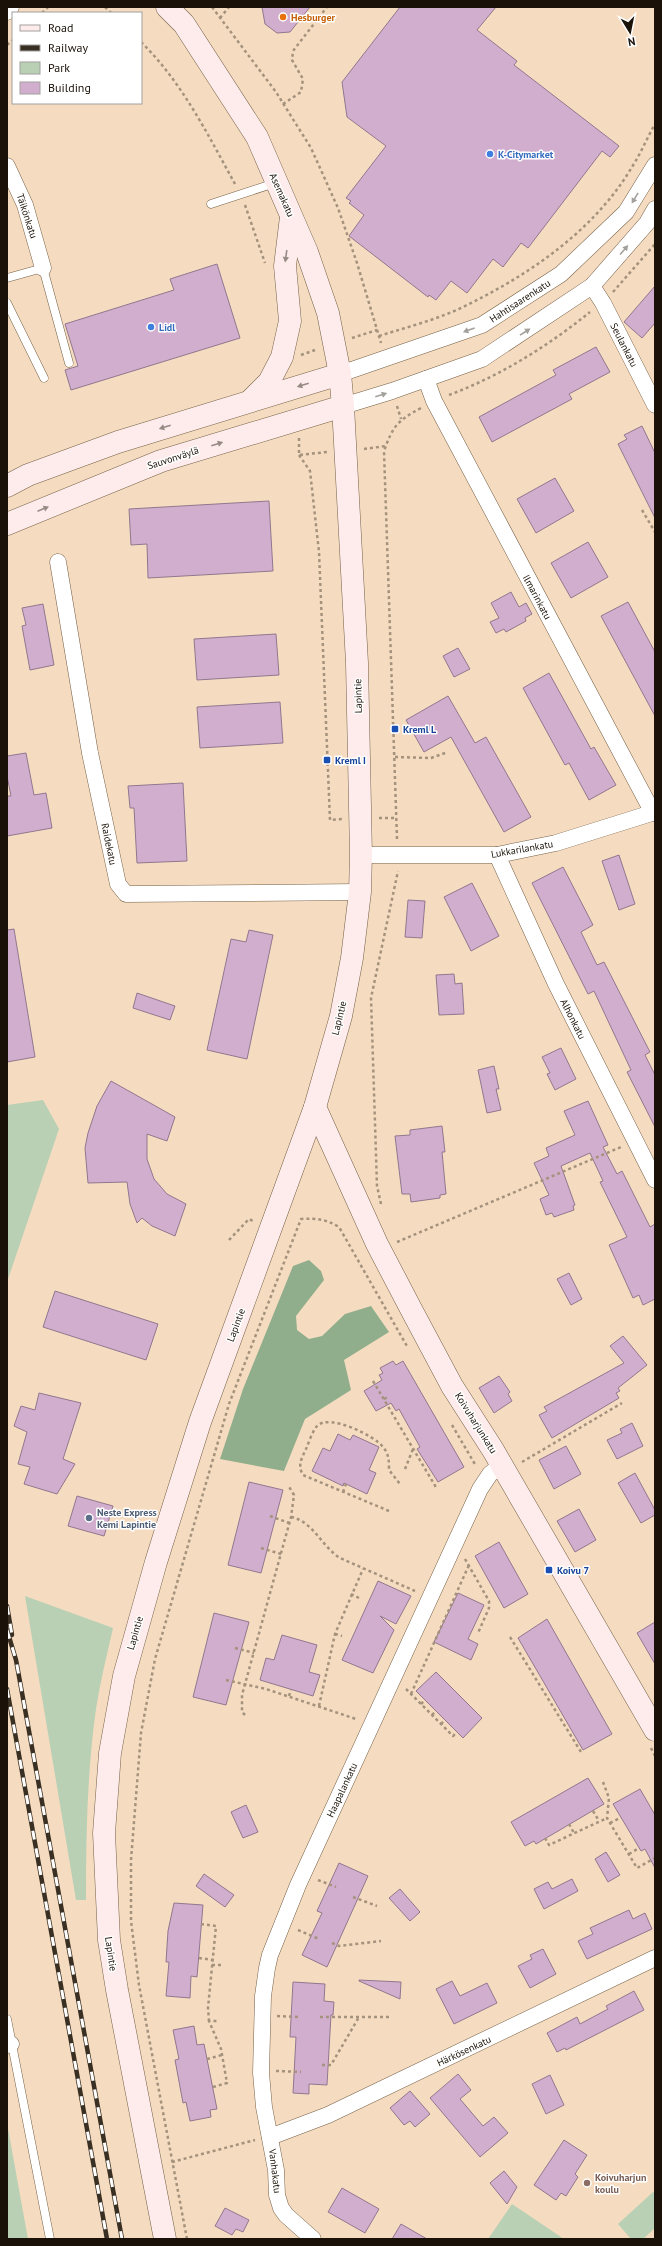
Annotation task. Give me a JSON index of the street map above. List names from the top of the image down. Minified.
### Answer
{"streets":{"main road":["Asemakatu","Sauvonväylä","Lapintie","Koivuharjunkatu"],"street":["Täikönkatu","Hahtisaarenkatu","Seulankatu","Ilmarinkatu","Raidekatu","Lukkarilankatu","Alhonkatu","Haapalankatu","Härkösenkatu","Vanhakatu"]},"crossings":[["Asemakatu","Hahtisaarenkatu"],["Asemakatu","Sauvonväylä"],["Asemakatu","Lapintie"],["Sauvonväylä","Lapintie"],["Ilmarinkatu","Lukkarilankatu"],["Lapintie","Raidekatu"],["Lapintie","Lukkarilankatu"],["Lapintie","Koivuharjunkatu"],["Lukkarilankatu","Alhonkatu"],["Koivuharjunkatu","Haapalankatu"],["Haapalankatu","Härkösenkatu"],["Haapalankatu","Vanhakatu"],["Härkösenkatu","Vanhakatu"]],"places":{"other":["Hesburger","K-Citymarket","Lidl","Neste Express Kemi Lapintie","Koivuharjun koulu"],"transit":["Kreml L","Kreml I","Koivu 7"]},"legend":["Road","Railway","Park","Building"],"north":"bottom"}
